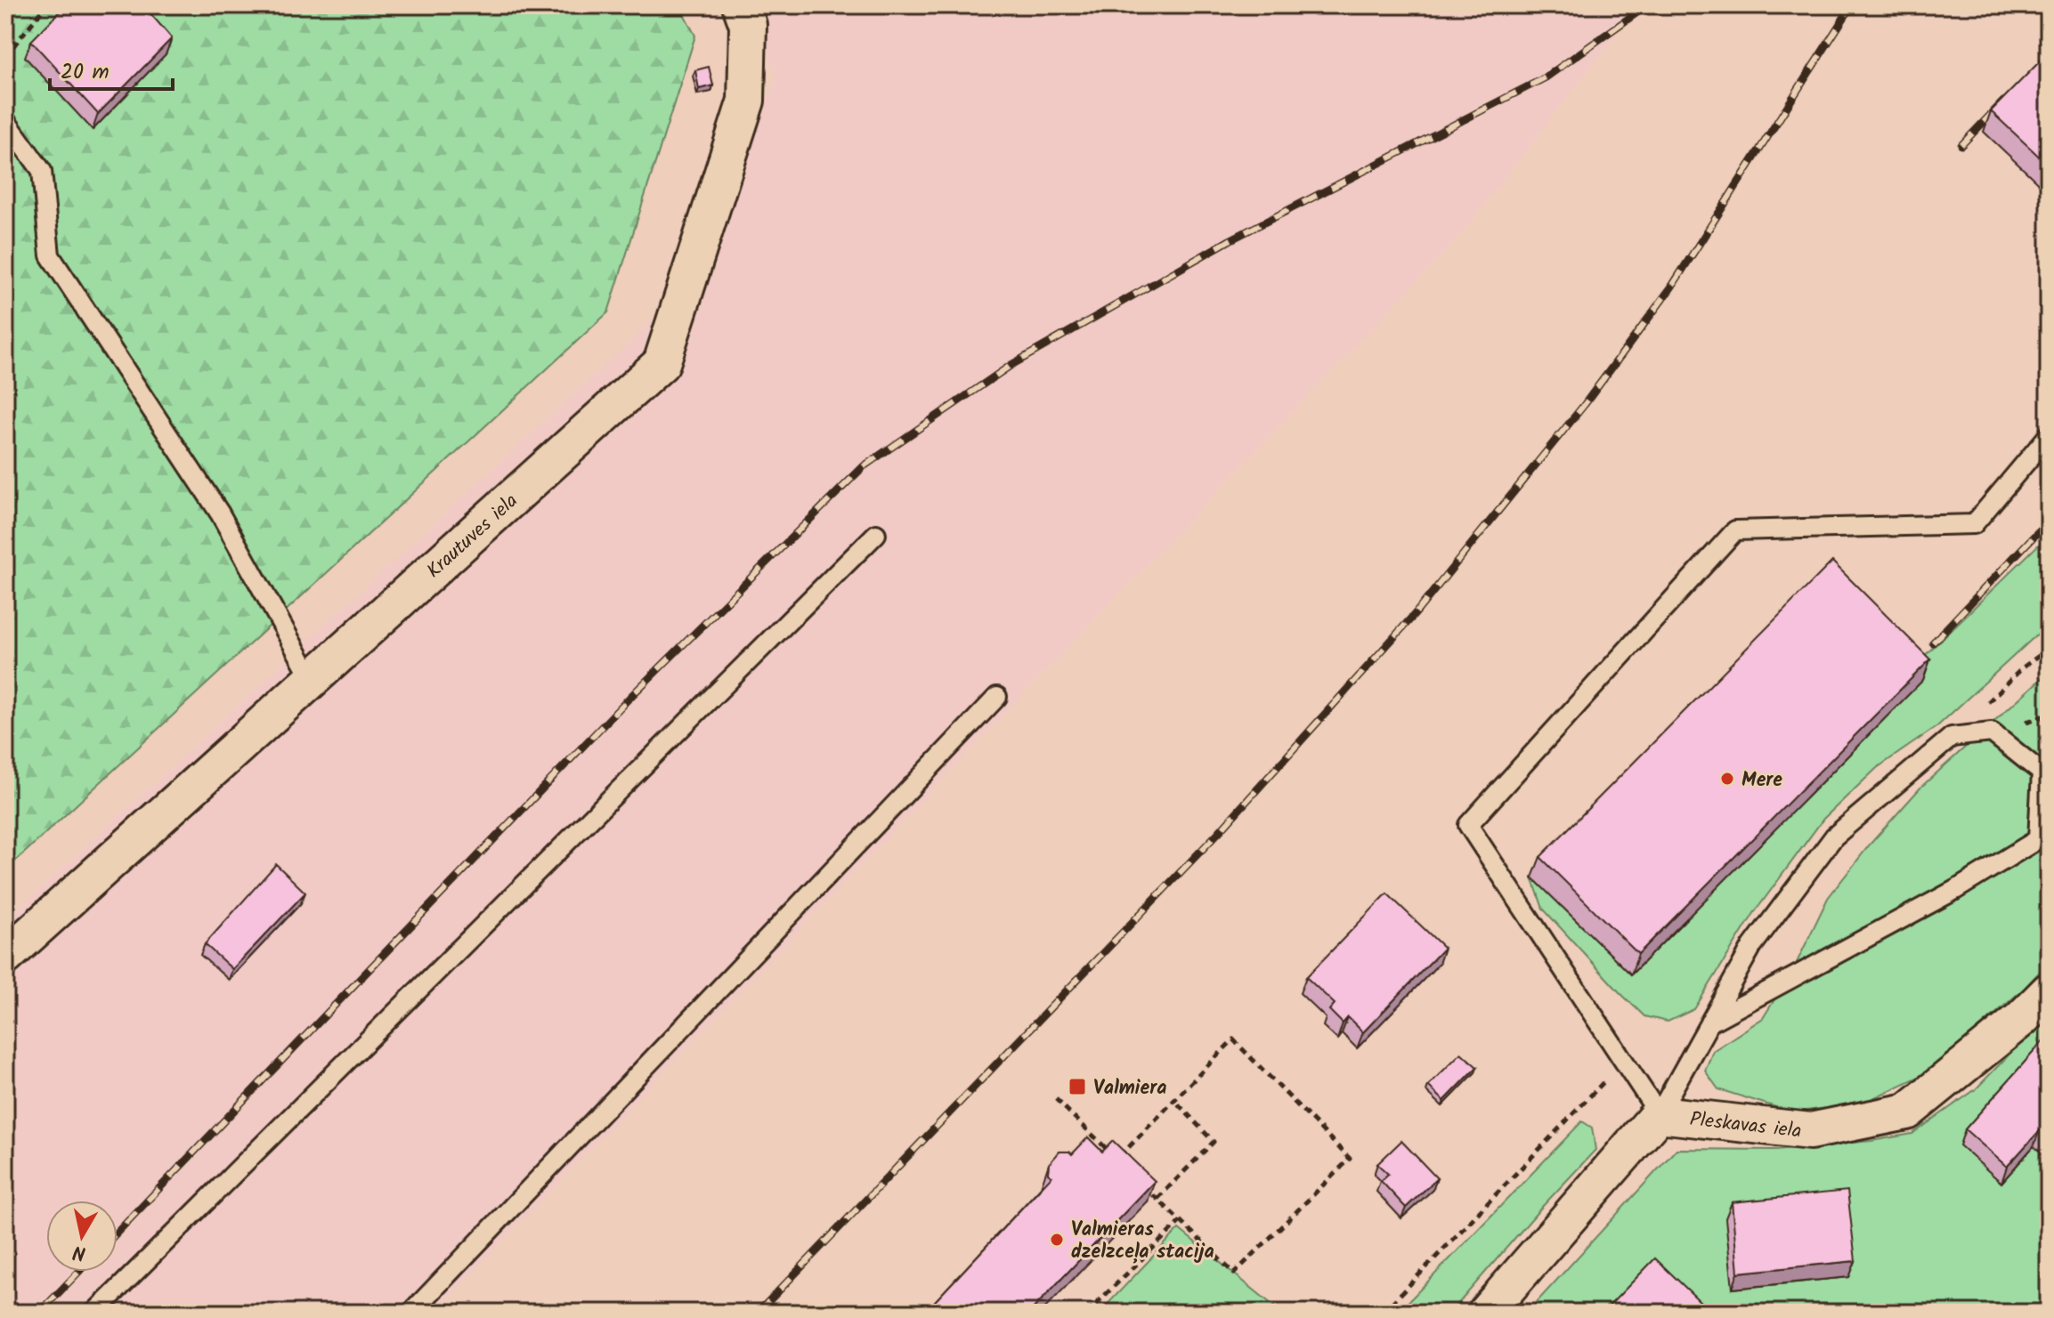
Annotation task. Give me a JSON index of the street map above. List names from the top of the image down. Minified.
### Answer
{"streets":{"street":["Krautuves iela","Pleskavas iela"]},"places":{"other":["Mere","Valmieras dzelzceļa stacija"],"transit":["Valmiera"]},"scale_bar":"20 m","north":"bottom"}
